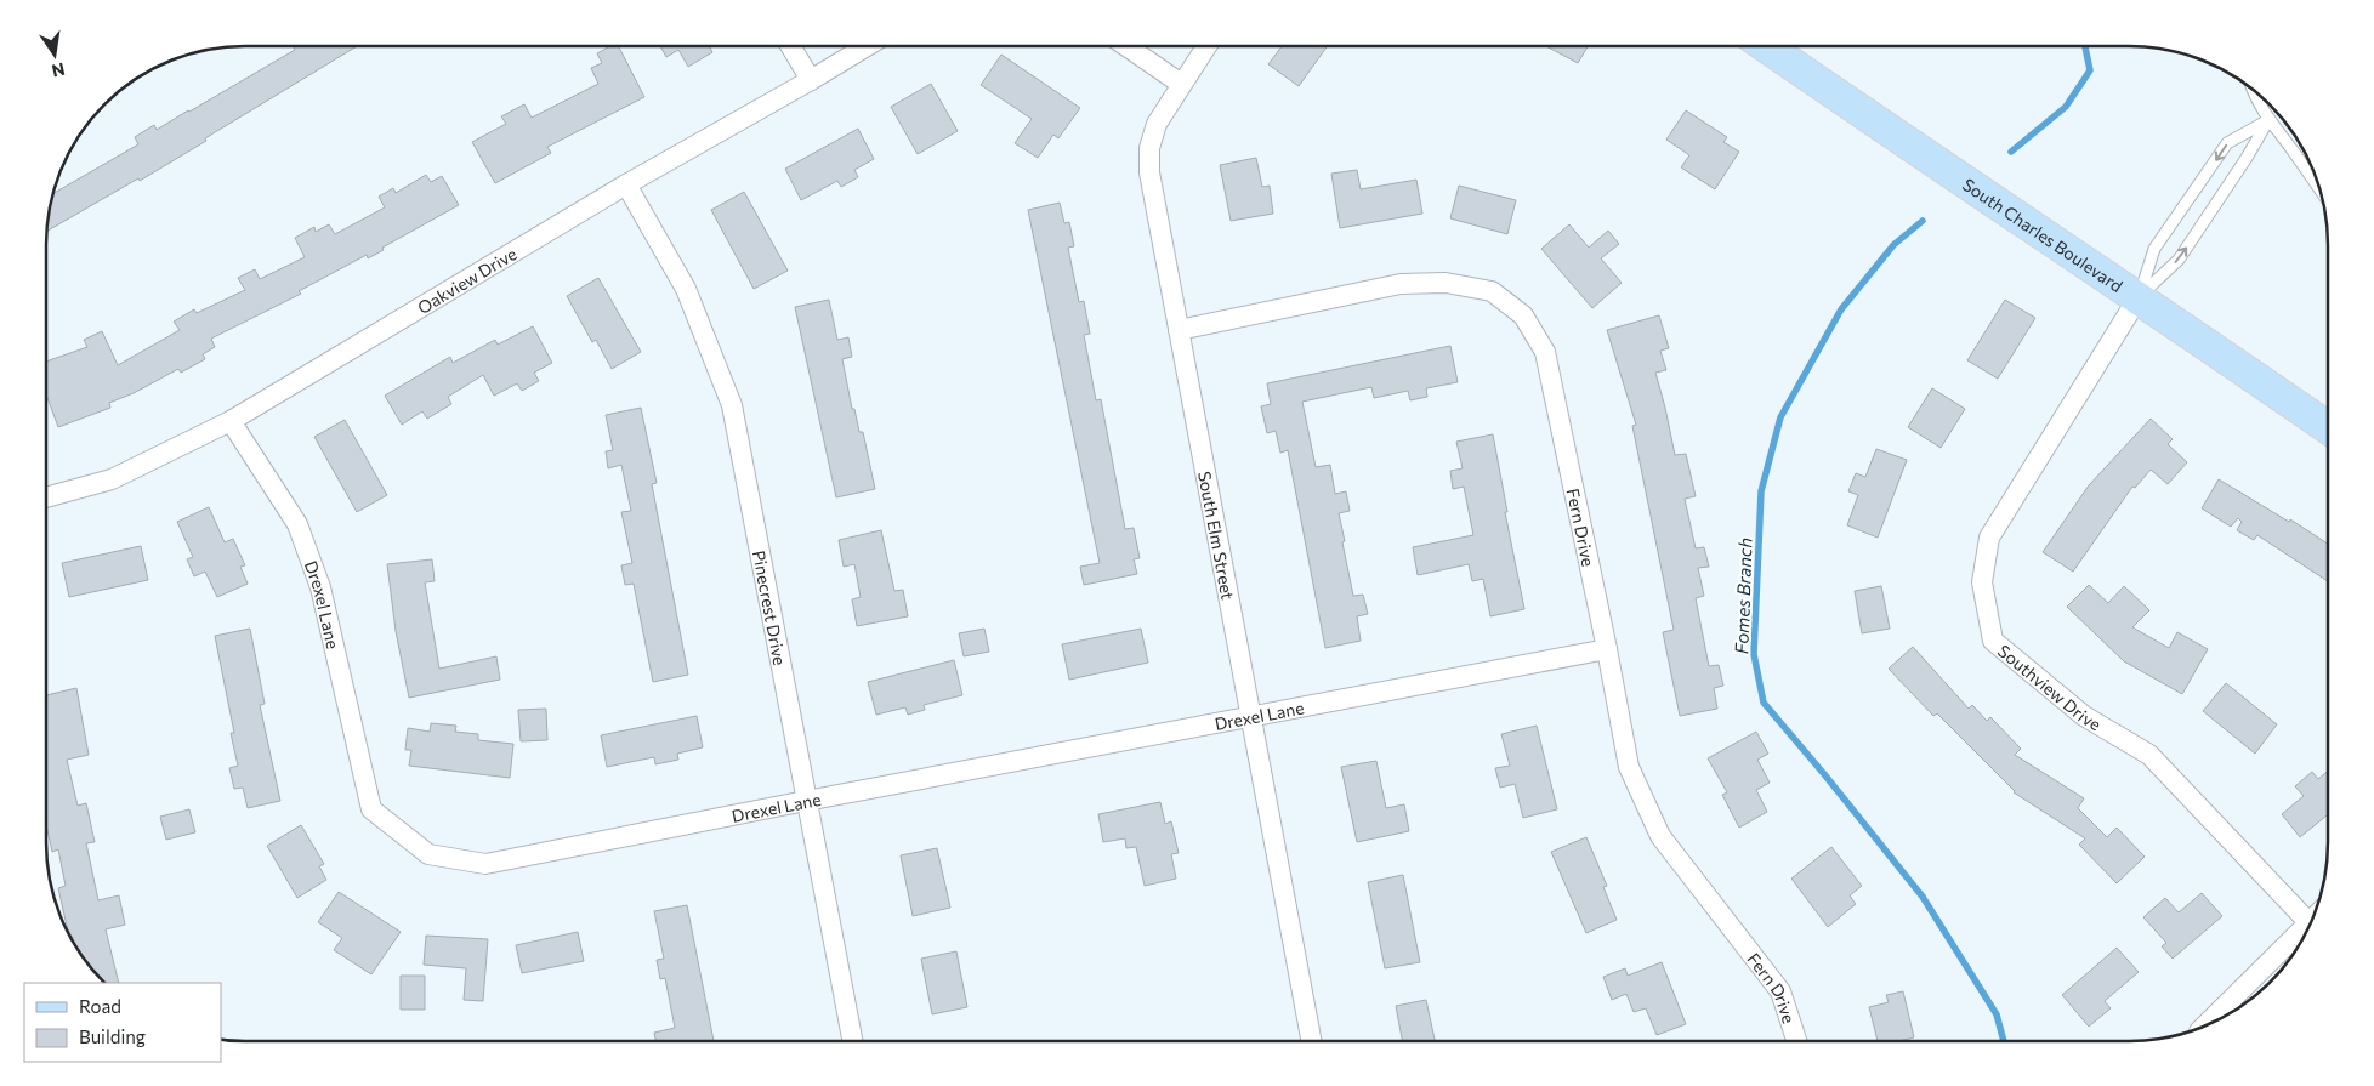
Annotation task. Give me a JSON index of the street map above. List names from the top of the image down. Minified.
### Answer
{"streets":{"main road":["South Charles Boulevard"],"street":["Oakview Drive","Fern Drive","South Elm Street","Drexel Lane","Pinecrest Drive","Southview Drive"]},"crossings":[["South Charles Boulevard","Southview Drive"],["Oakview Drive","Drexel Lane"],["Oakview Drive","Pinecrest Drive"],["Fern Drive","South Elm Street"],["Fern Drive","Drexel Lane"],["South Elm Street","Drexel Lane"],["Drexel Lane","Pinecrest Drive"]],"water":["Fomes Branch"],"legend":["Road","Building"],"north":"bottom"}
